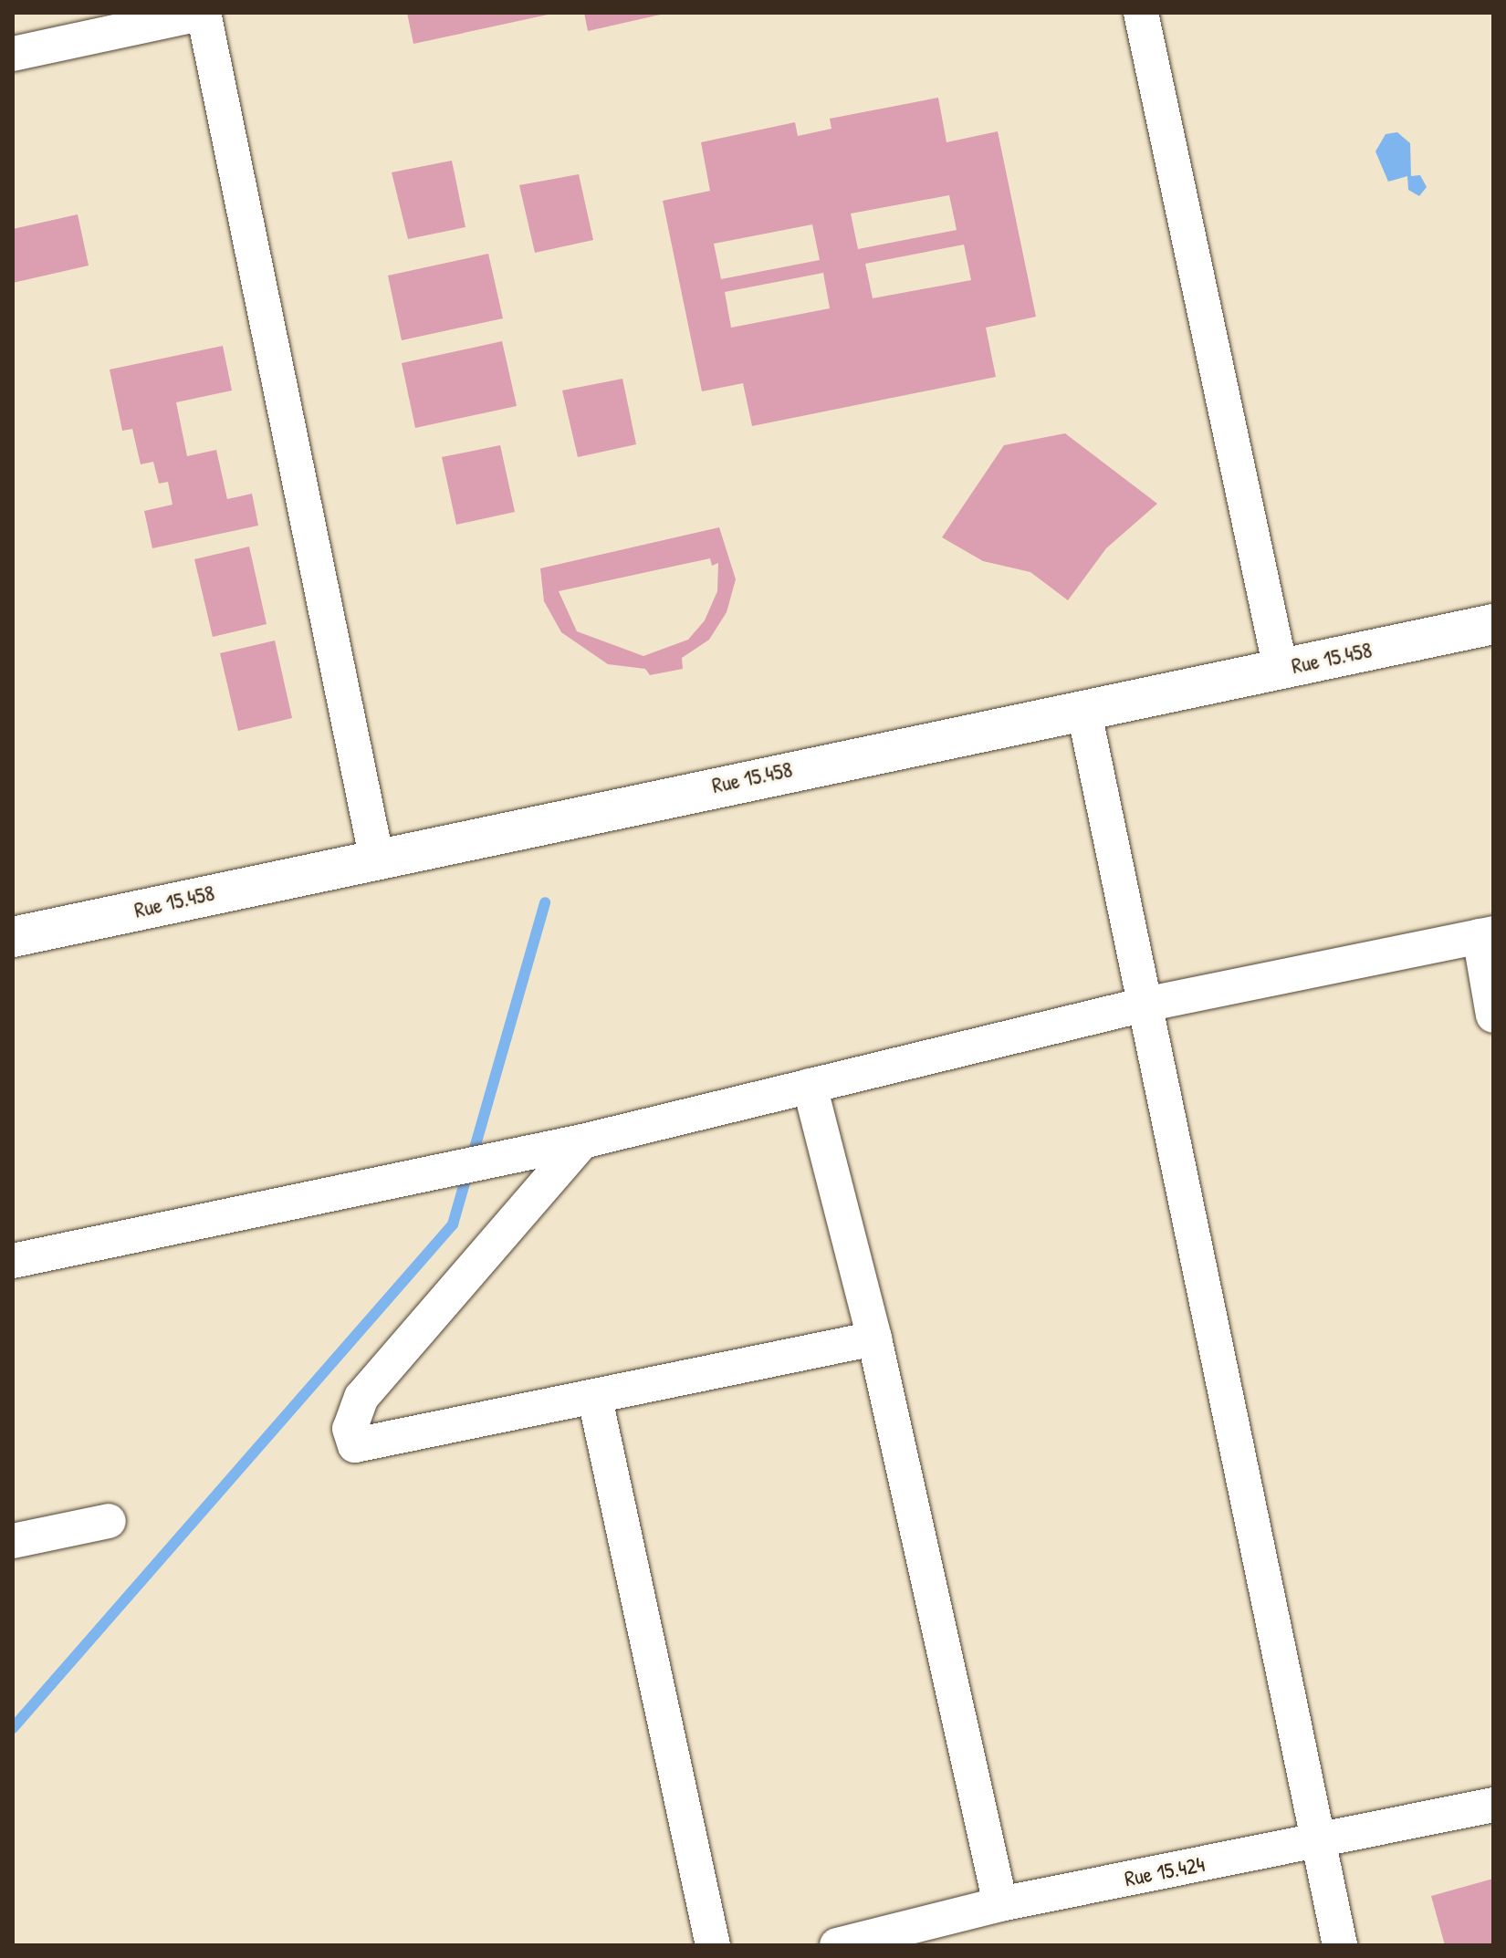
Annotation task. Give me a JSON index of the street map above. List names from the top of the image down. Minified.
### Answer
{"streets":{"main road":["Rue 15.458"],"street":["Rue 15.424"]}}
